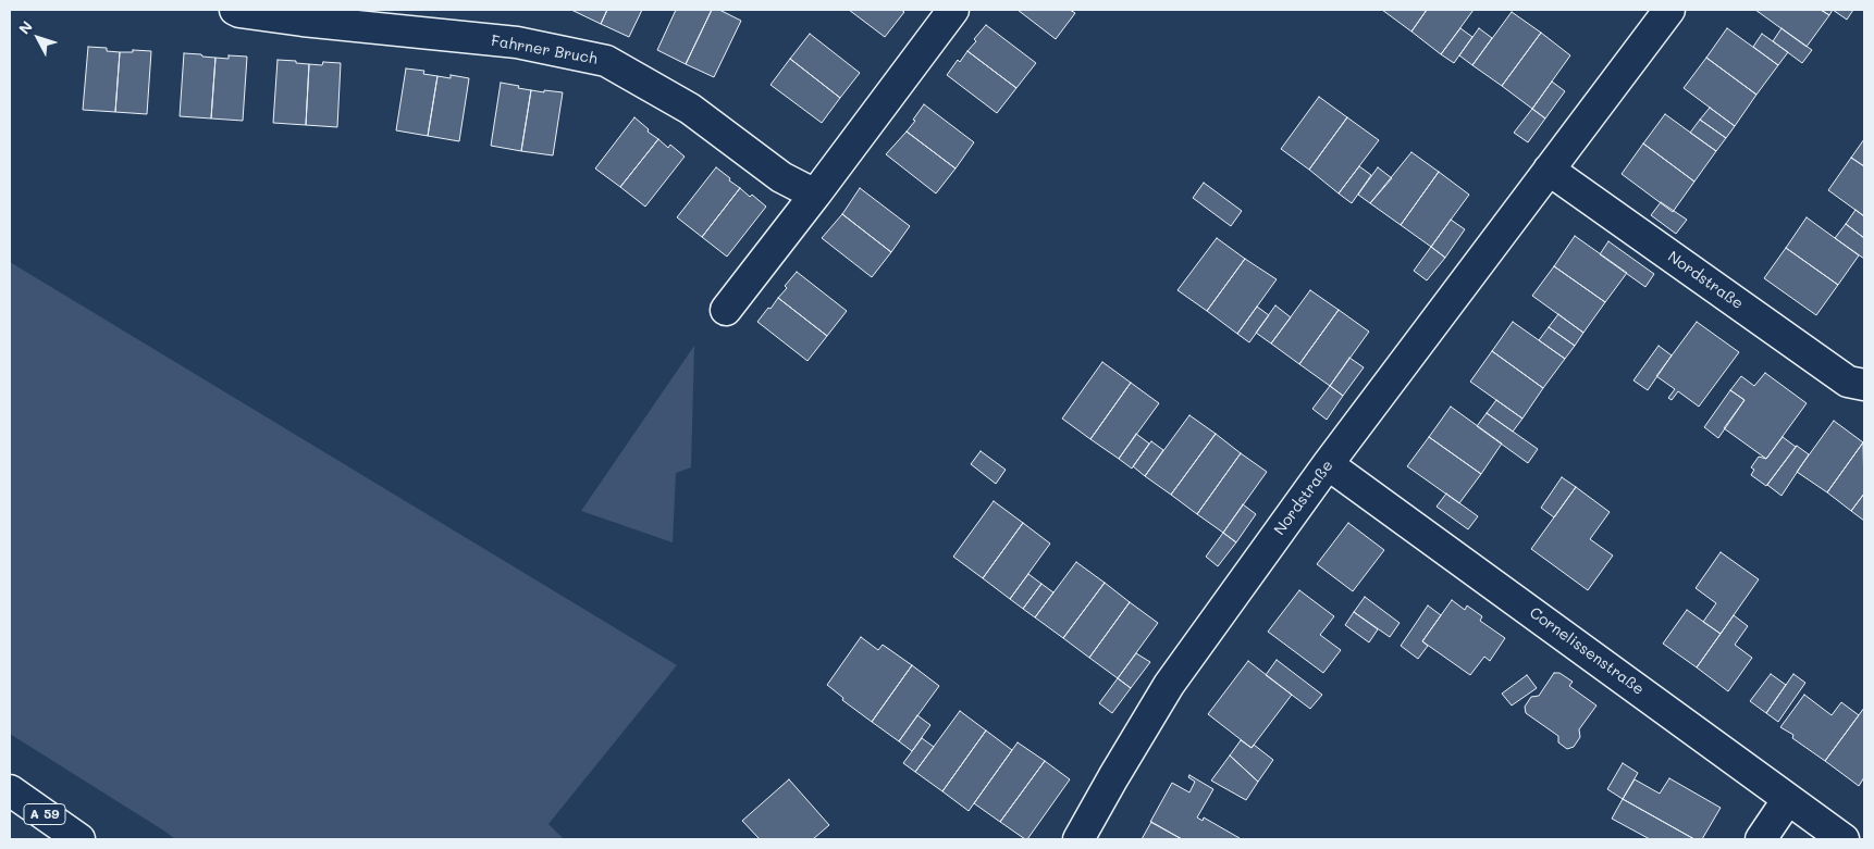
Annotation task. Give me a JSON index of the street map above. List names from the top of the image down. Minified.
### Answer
{"streets":{"main road":["Fahrner Bruch","Nordstraße","Cornelissenstraße","A 59"]},"crossings":[["Nordstraße","Cornelissenstraße"]],"north":"top left"}
